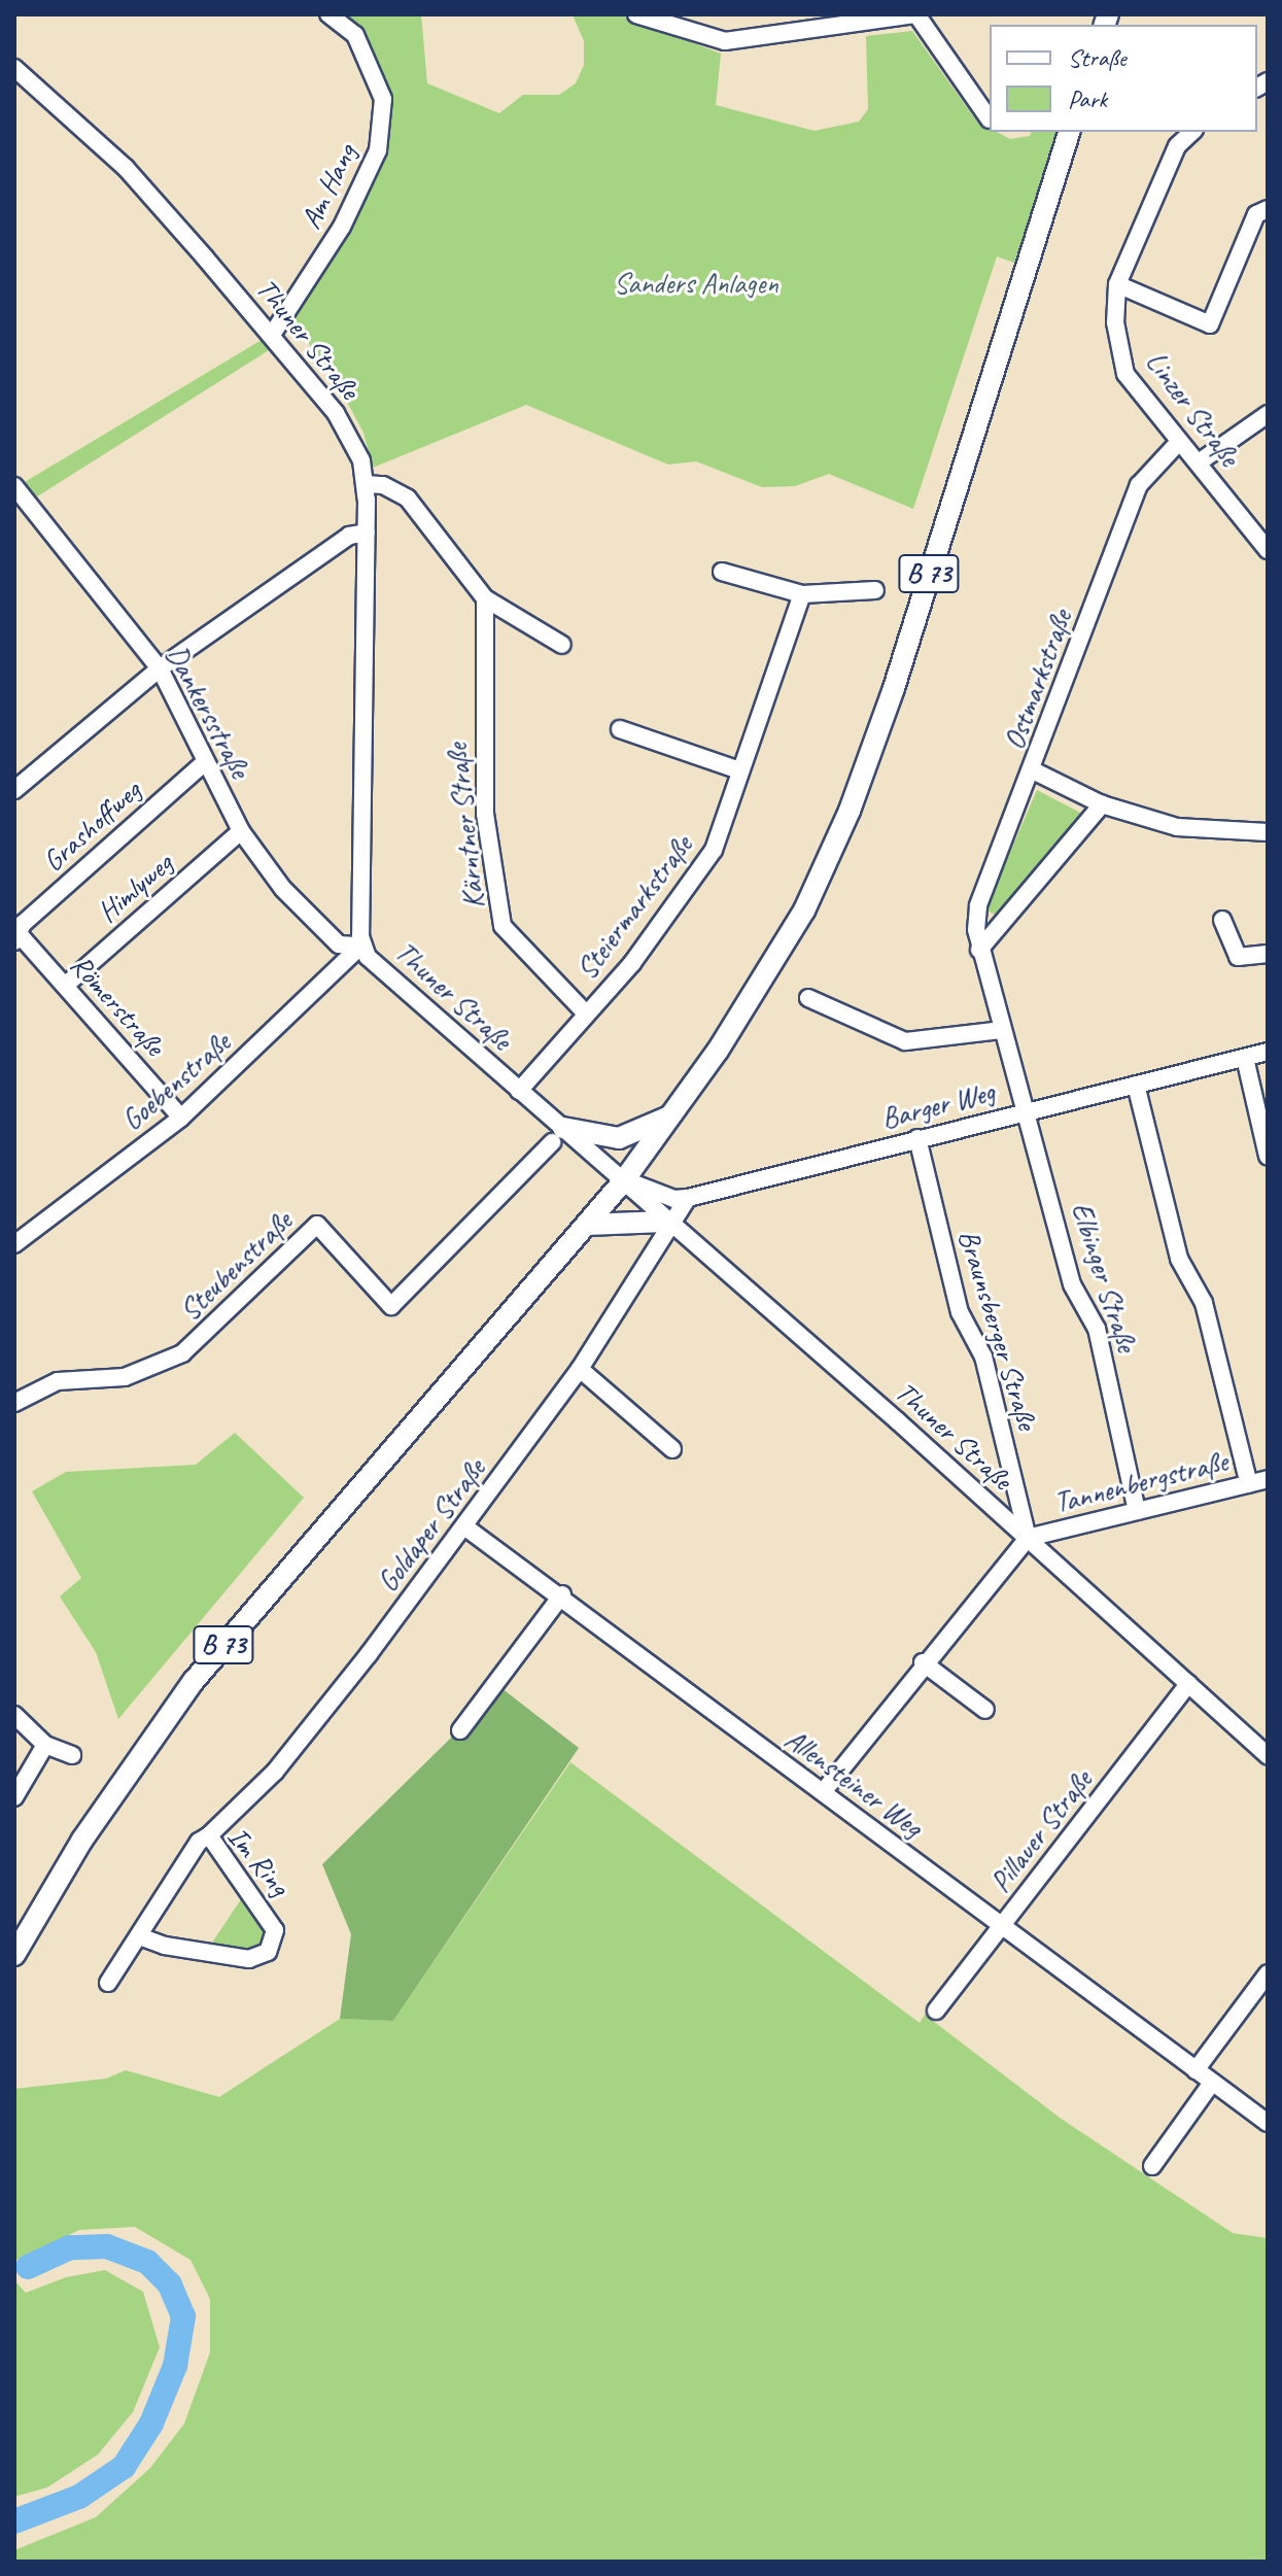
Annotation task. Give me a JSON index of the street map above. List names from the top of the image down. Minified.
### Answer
{"streets":{"main road":["B 73"],"street":["Am Hang","Thuner Straße","Linzer Straße","Ostmarkstraße","Dankersstraße","Grashoffweg","Kärntner Straße","Himlyweg","Steiermarkstraße","Römerstraße","Goebenstraße","Barger Weg","Steubenstraße","Elbinger Straße","Braunsberger Straße","Tannenbergstraße","Goldaper Straße","Allensteiner Weg","Pillauer Straße","Im Ring"]},"crossings":[["Am Hang","Thuner Straße"],["Thuner Straße","B 73"],["Thuner Straße","Dankersstraße"],["Thuner Straße","Steiermarkstraße"],["Thuner Straße","Goebenstraße"],["Thuner Straße","Barger Weg"],["Thuner Straße","Steubenstraße"],["Thuner Straße","Braunsberger Straße"],["Thuner Straße","Tannenbergstraße"],["Thuner Straße","Goldaper Straße"],["Thuner Straße","Pillauer Straße"],["Linzer Straße","Ostmarkstraße"],["B 73","Barger Weg"],["Ostmarkstraße","Barger Weg"],["Ostmarkstraße","Elbinger Straße"],["Dankersstraße","Grashoffweg"],["Dankersstraße","Himlyweg"],["Dankersstraße","Goebenstraße"],["Grashoffweg","Römerstraße"],["Kärntner Straße","Steiermarkstraße"],["Himlyweg","Römerstraße"],["Römerstraße","Goebenstraße"],["Barger Weg","Elbinger Straße"],["Barger Weg","Braunsberger Straße"],["Barger Weg","Goldaper Straße"],["Elbinger Straße","Tannenbergstraße"],["Braunsberger Straße","Tannenbergstraße"],["Goldaper Straße","Allensteiner Weg"],["Goldaper Straße","Im Ring"],["Allensteiner Weg","Pillauer Straße"]],"parks":["Sanders Anlagen"],"legend":["Straße","Park"]}
